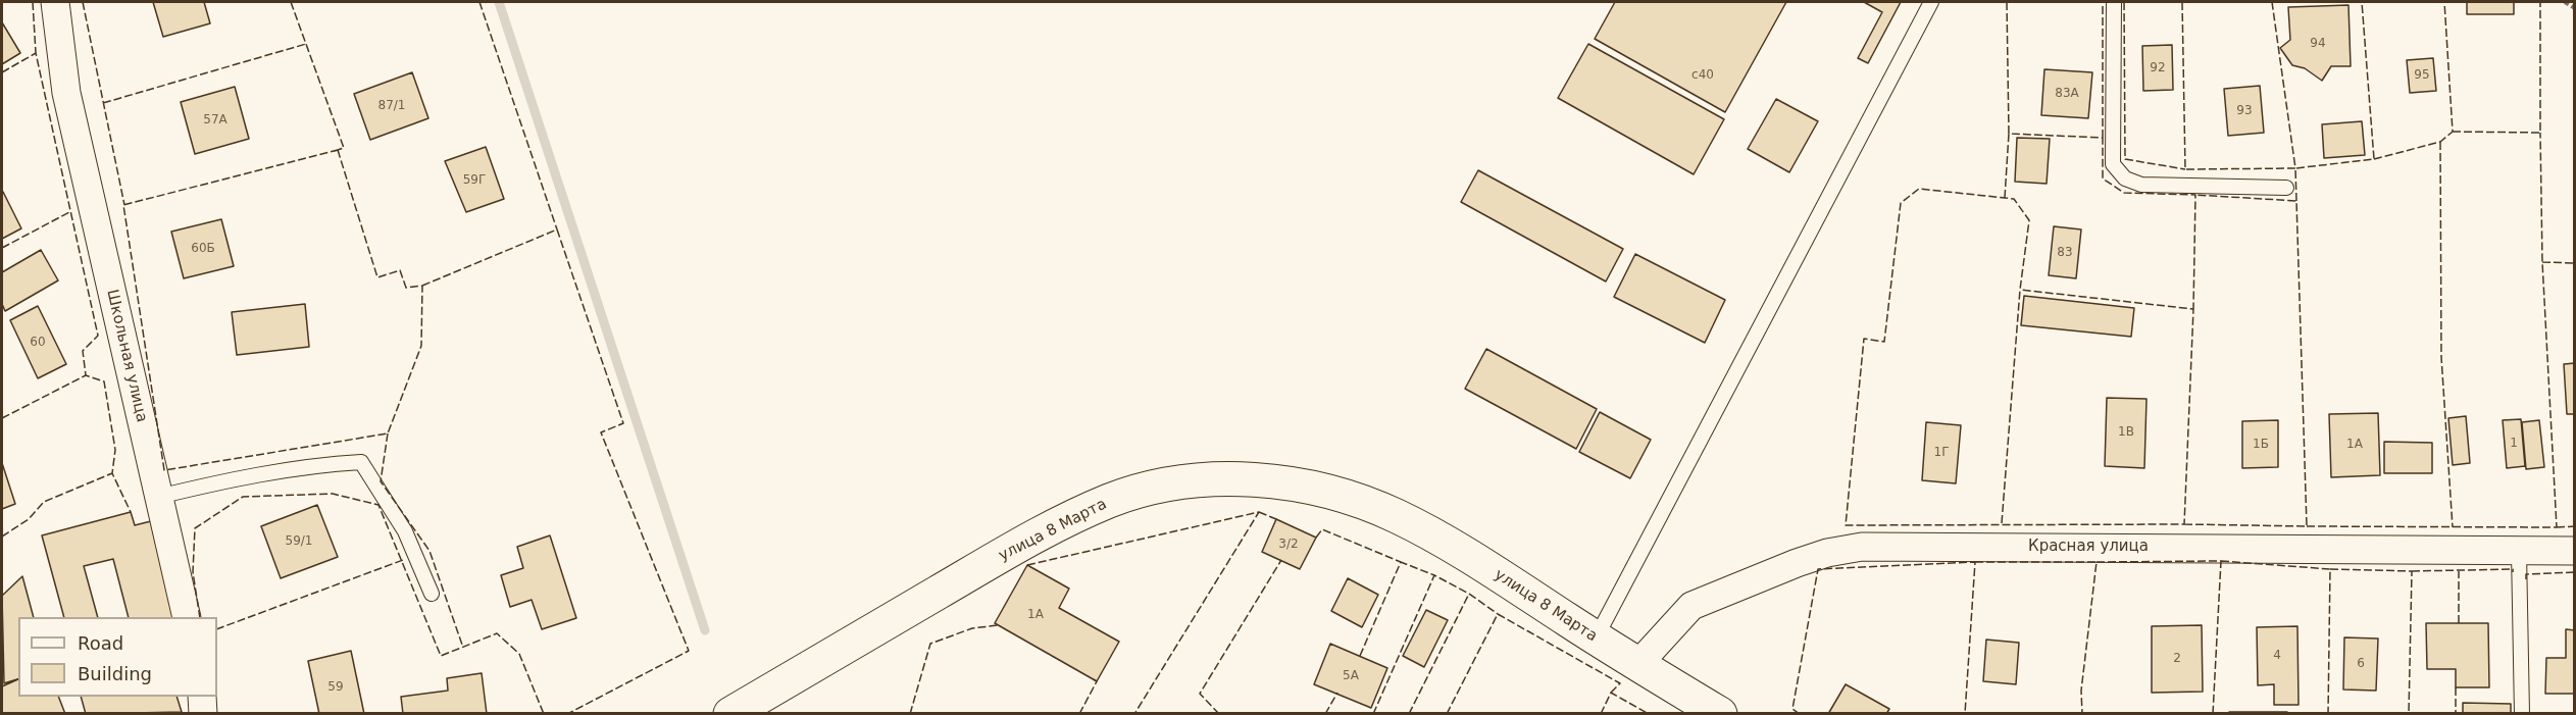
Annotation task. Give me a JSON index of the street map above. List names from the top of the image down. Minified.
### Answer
{"streets":{"main road":["улица 8 Марта"],"street":["Школьная улица","Красная улица"]},"crossings":[["улица 8 Марта","Красная улица"]],"house_numbers":["94","92","с40","95","83А","87/1","93","57А","59Г","60Б","83","60","1В","1","1Б","1А","1Г","59/1","3/2","1А","4","2","6","5А","59"],"legend":["Road","Building"]}
